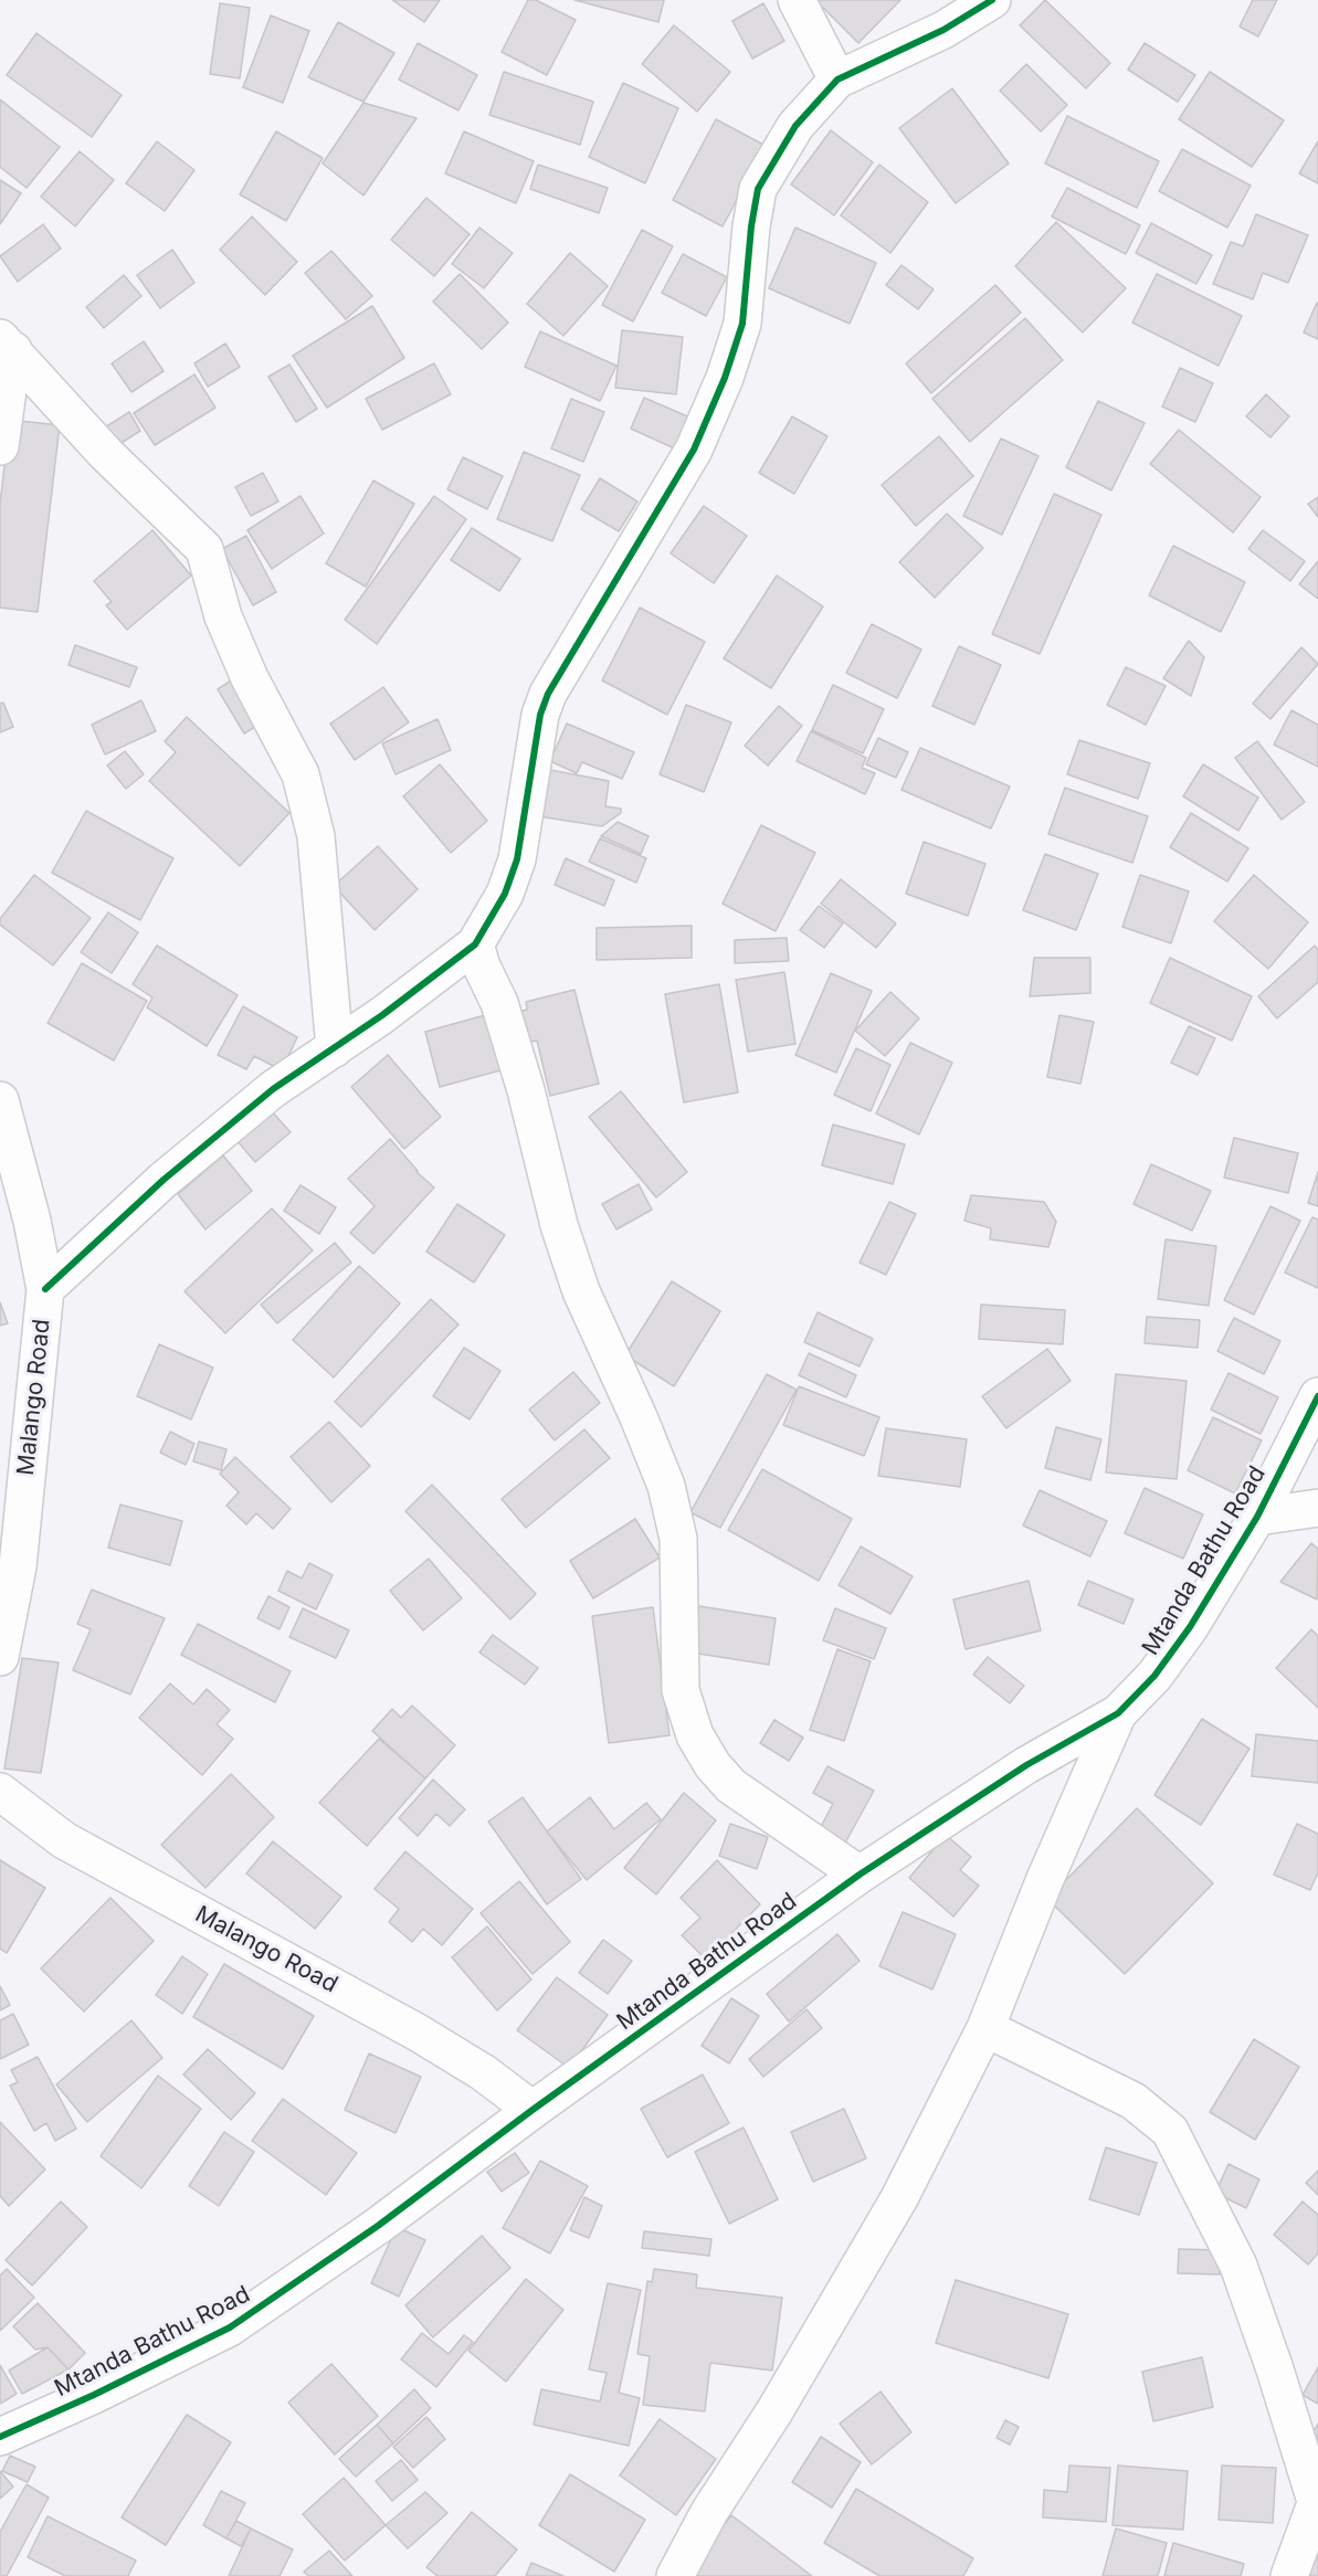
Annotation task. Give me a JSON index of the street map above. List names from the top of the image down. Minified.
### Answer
{"streets":{"street":["Malango Road","Mtanda Bathu Road"]},"crossings":[["Malango Road","Mtanda Bathu Road"]]}
